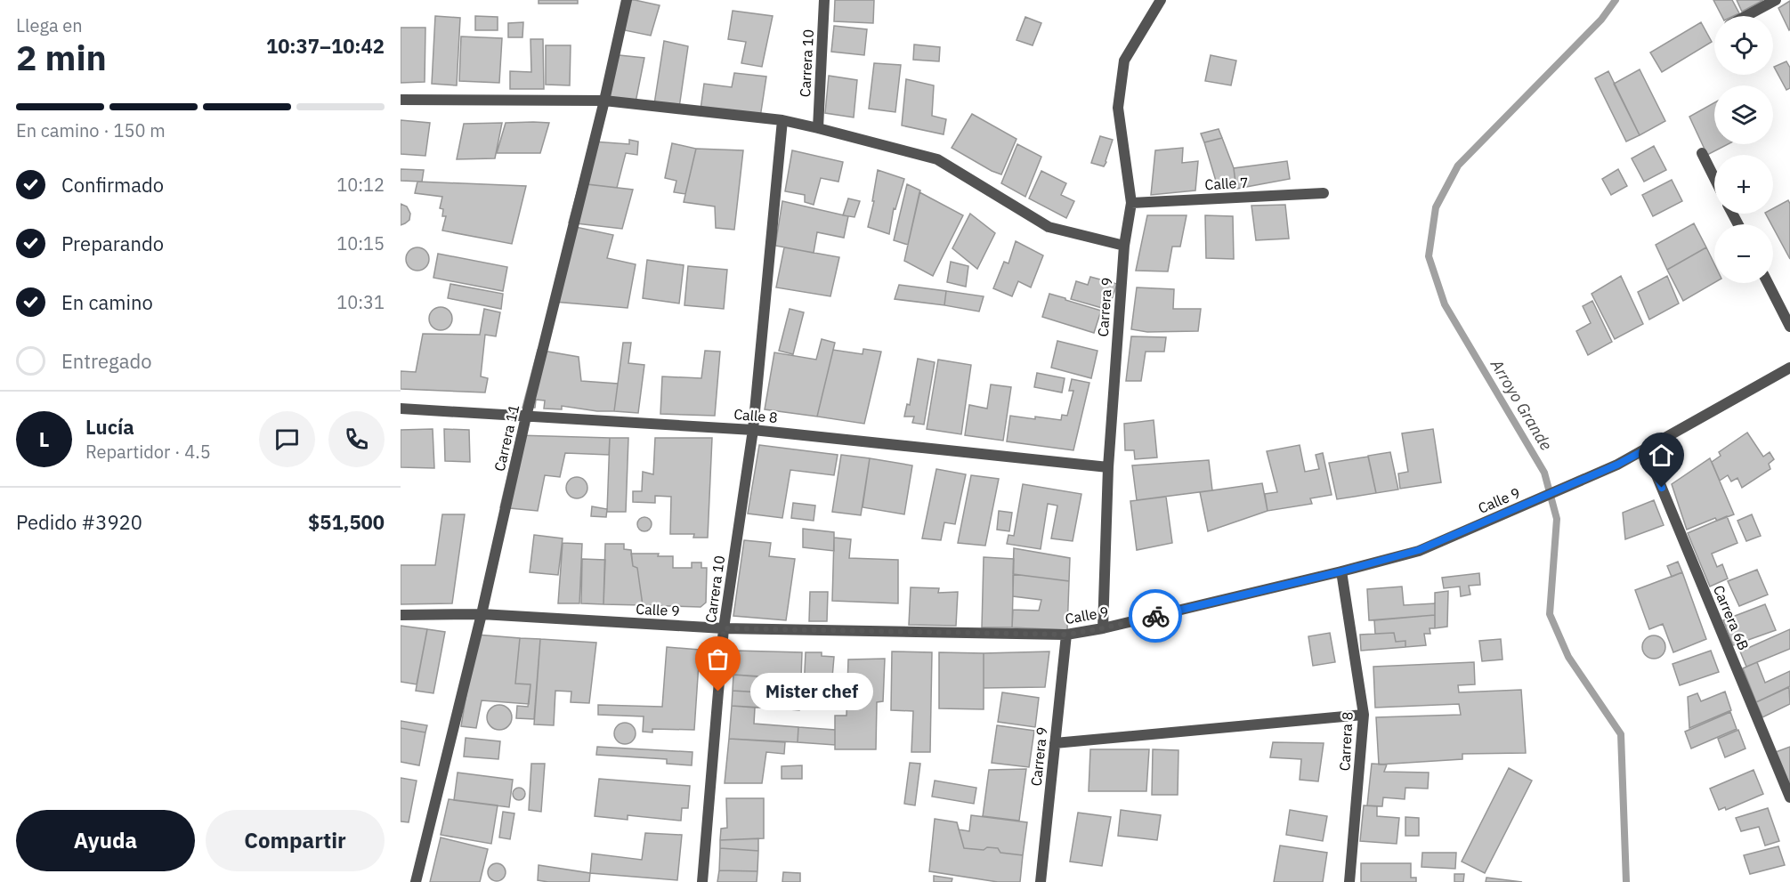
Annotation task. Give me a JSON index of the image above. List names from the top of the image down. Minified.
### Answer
{"streets":{"street":["Carrera 10","Calle 7","Carrera 9","Calle 8","Carrera 11","Calle 9","Carrera 6B","Carrera 8"]},"crossings":[["Carrera 10","Calle 8"],["Carrera 10","Calle 9"],["Calle 7","Carrera 9"],["Carrera 9","Calle 8"],["Carrera 9","Calle 9"],["Calle 8","Carrera 11"],["Carrera 11","Calle 9"],["Calle 9","Carrera 6B"],["Calle 9","Carrera 8"]],"water":["Arroyo Grande"],"places":["Mister chef"],"page":{"heading":["2 min","Llega en","10:37–10:42"],"panel":["Lucía","Repartidor · 4.5","Pedido #3920","$51,500"],"map_buttons":["+","−"],"bar":"En camino · 150 m","list":[["Confirmado","10:12"],["Preparando","10:15"],["En camino","10:31"],"Entregado"],"round":"L","bubble":"Mister chef","buttons":["Ayuda","Compartir"]}}
